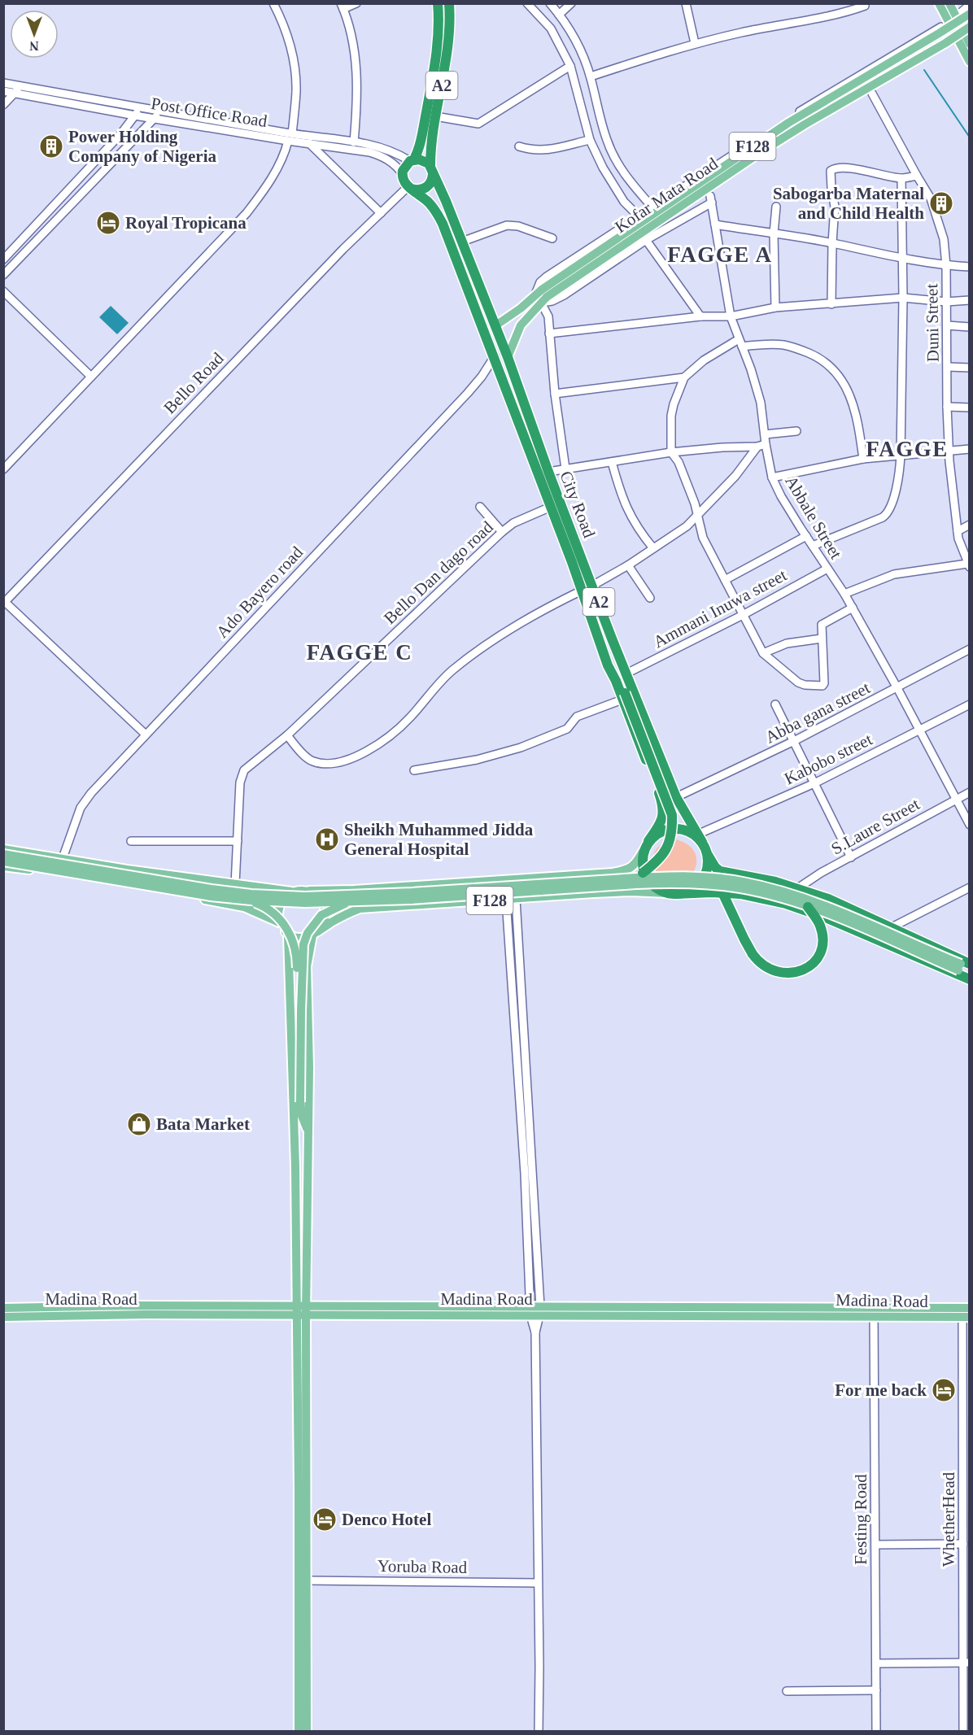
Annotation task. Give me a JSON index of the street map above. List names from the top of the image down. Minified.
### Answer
{"streets":{"highway":["A2","City Road"],"main road":["F128","Kofar Mata Road","Madina Road"],"street":["Post Office Road","Duni Street","Bello Road","Abbale Street","Bello Dan dago road","Ado Bayero road","Ammani Inuwa street","Abba gana street","Kabobo street","S.Laure Street","Festing Road","WhetherHead","Yoruba Road"]},"crossings":[["A2","Post Office Road"],["A2","F128"],["A2","Bello Road"],["A2","City Road"],["A2","Kabobo street"],["A2","S.Laure Street"],["Post Office Road","Bello Road"],["Post Office Road","City Road"],["F128","City Road"],["F128","Bello Dan dago road"],["F128","Ado Bayero road"],["F128","Kabobo street"],["Kofar Mata Road","City Road"],["Bello Road","City Road"],["City Road","Bello Dan dago road"],["City Road","Ado Bayero road"],["City Road","Ammani Inuwa street"],["City Road","Abba gana street"],["City Road","Kabobo street"],["Abbale Street","Ammani Inuwa street"],["Abbale Street","Abba gana street"],["Abbale Street","Kabobo street"],["Abbale Street","S.Laure Street"],["Madina Road","Festing Road"],["Madina Road","WhetherHead"]],"districts":["FAGGE A","FAGGE","FAGGE C"],"places":{"building":["Power Holding Company of Nigeria","Sabogarba Maternal and Child Health"],"hotel":["Royal Tropicana","For me back","Denco Hotel"],"hospital":["Sheikh Muhammed Jidda General Hospital"],"shop":["Bata Market"]},"north":"bottom"}
